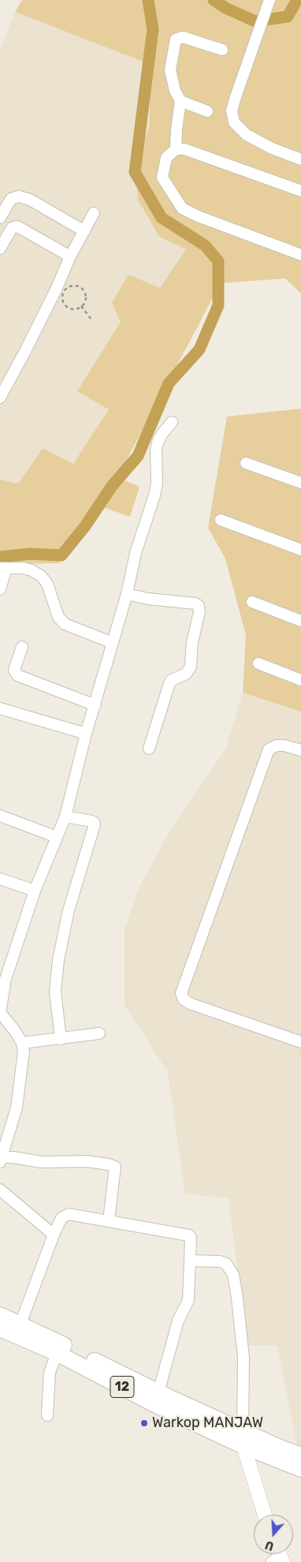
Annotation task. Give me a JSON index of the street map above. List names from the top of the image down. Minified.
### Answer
{"streets":{"highway":["12"]},"places":["Warkop MANJAW"],"north":"bottom"}
